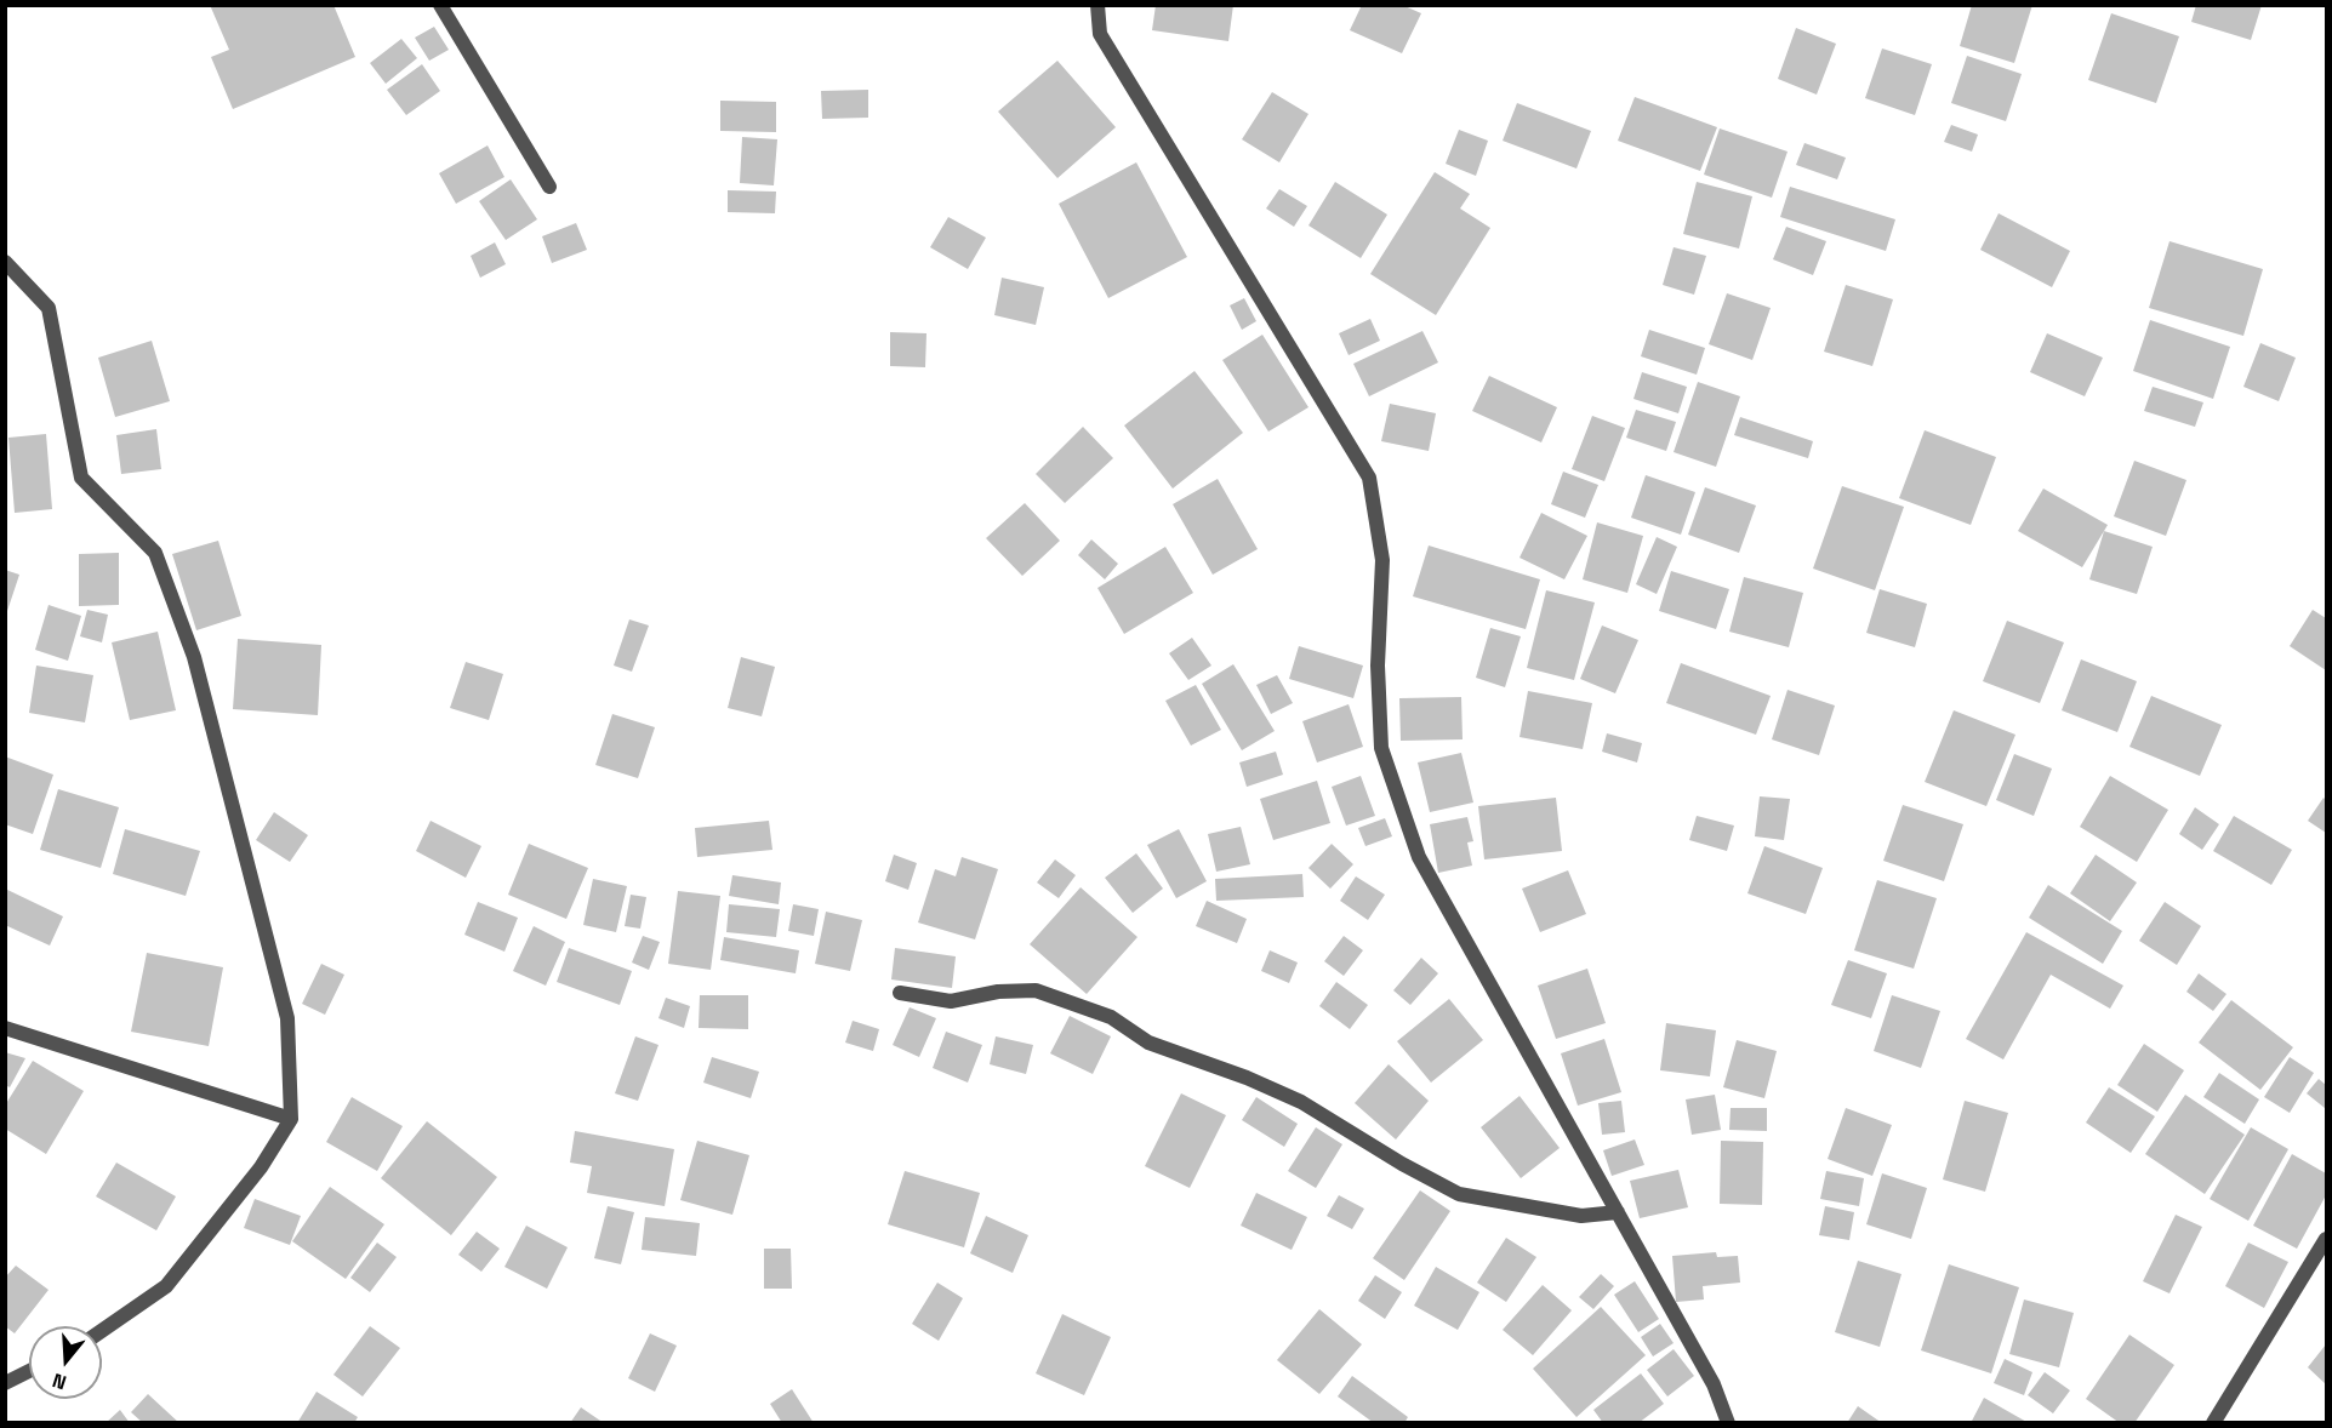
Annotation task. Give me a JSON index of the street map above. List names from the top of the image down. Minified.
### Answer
{"north":"bottom"}
